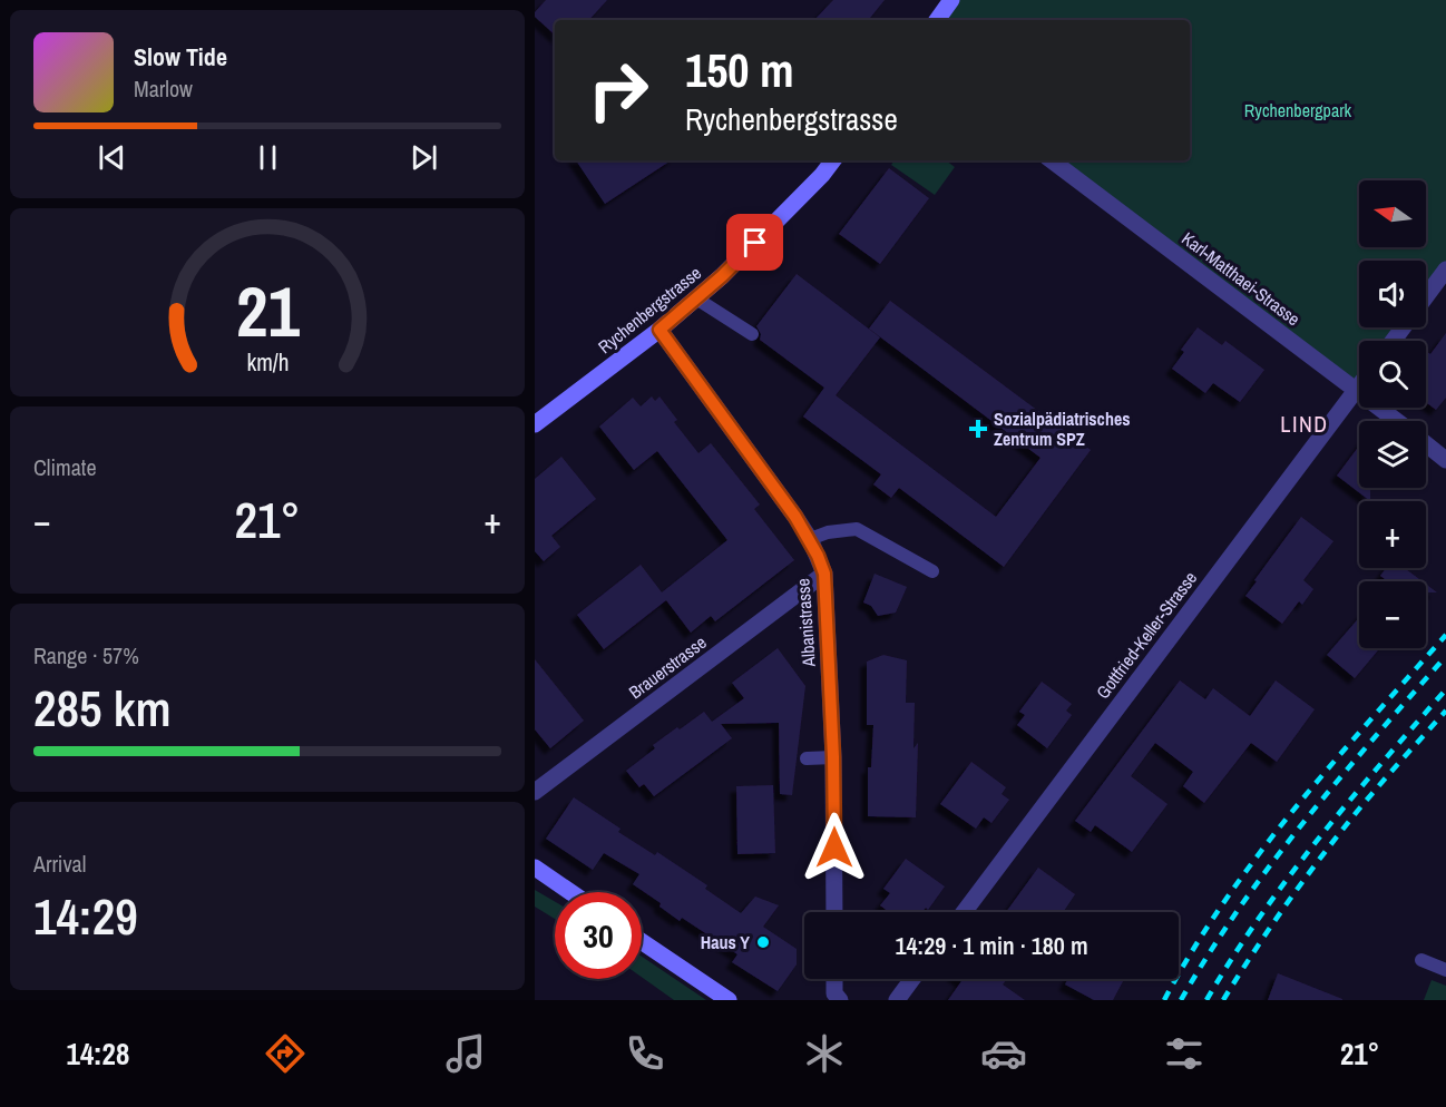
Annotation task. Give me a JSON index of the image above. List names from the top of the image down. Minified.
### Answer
{"streets":{"street":["Karl-Matthaei-Strasse","Rychenbergstrasse","Albanistrasse","Gottfried-Keller-Strasse","Brauerstrasse"]},"crossings":[["Karl-Matthaei-Strasse","Gottfried-Keller-Strasse"],["Rychenbergstrasse","Albanistrasse"],["Albanistrasse","Brauerstrasse"]],"districts":["LIND"],"parks":["Rychenbergpark"],"places":{"health":["Sozialpädiatrisches Zentrum SPZ"],"other":["Haus Y"]},"north":"left","page":{"turn":["150 m","Rychenbergstrasse"],"song":["Slow Tide","Marlow"],"map_buttons":["+","−"],"tile":["Climate",["Range · 57%","285 km"],["Arrival","14:29"]],"heat":["−","21°","+"],"limit":"30","trip":"14:29 · 1 min · 180 m","tabs":["14:28","21°"],"gauge":["21","km/h"]}}
